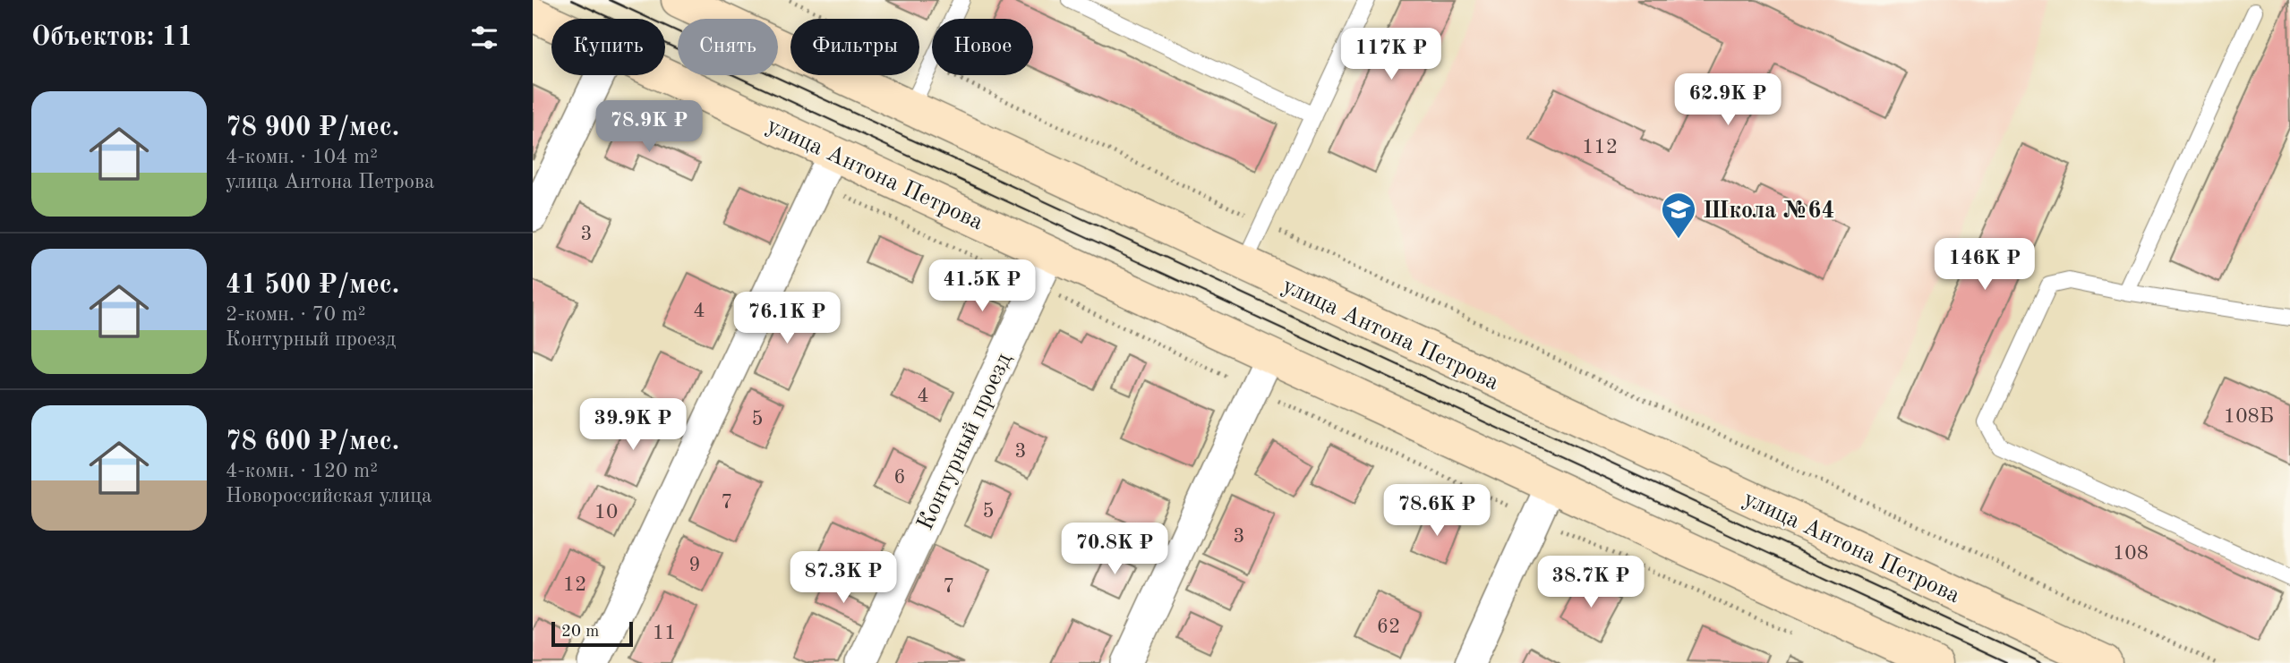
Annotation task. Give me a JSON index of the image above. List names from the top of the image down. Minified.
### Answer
{"streets":{"main road":["улица Антона Петрова"],"street":["Контурный проезд"]},"crossings":[["улица Антона Петрова","Контурный проезд"]],"places":{"school or university":["Школа №64"]},"house_numbers":["112","3","4","4","108Б","5","3","6","7","5","10","3","108","9","12","7","62","11"],"scale_bar":"20 m","page":{"heading":"Объектов: 11","chip":["Купить","Снять","Фильтры","Новое"],"price":["117K ₽","62.9K ₽","78.9K ₽","146K ₽","41.5K ₽","76.1K ₽","39.9K ₽","78.6K ₽","70.8K ₽","87.3K ₽","38.7K ₽"],"list":[{"name":"78 900 ₽/мес.","note":"4-комн. · 104 m² · улица Антона Петрова"},{"name":"41 500 ₽/мес.","note":"2-комн. · 70 m² · Контурный проезд"},{"name":"78 600 ₽/мес.","note":"4-комн. · 120 m² · Новороссийская улица"}],"scale":"20 m"}}
